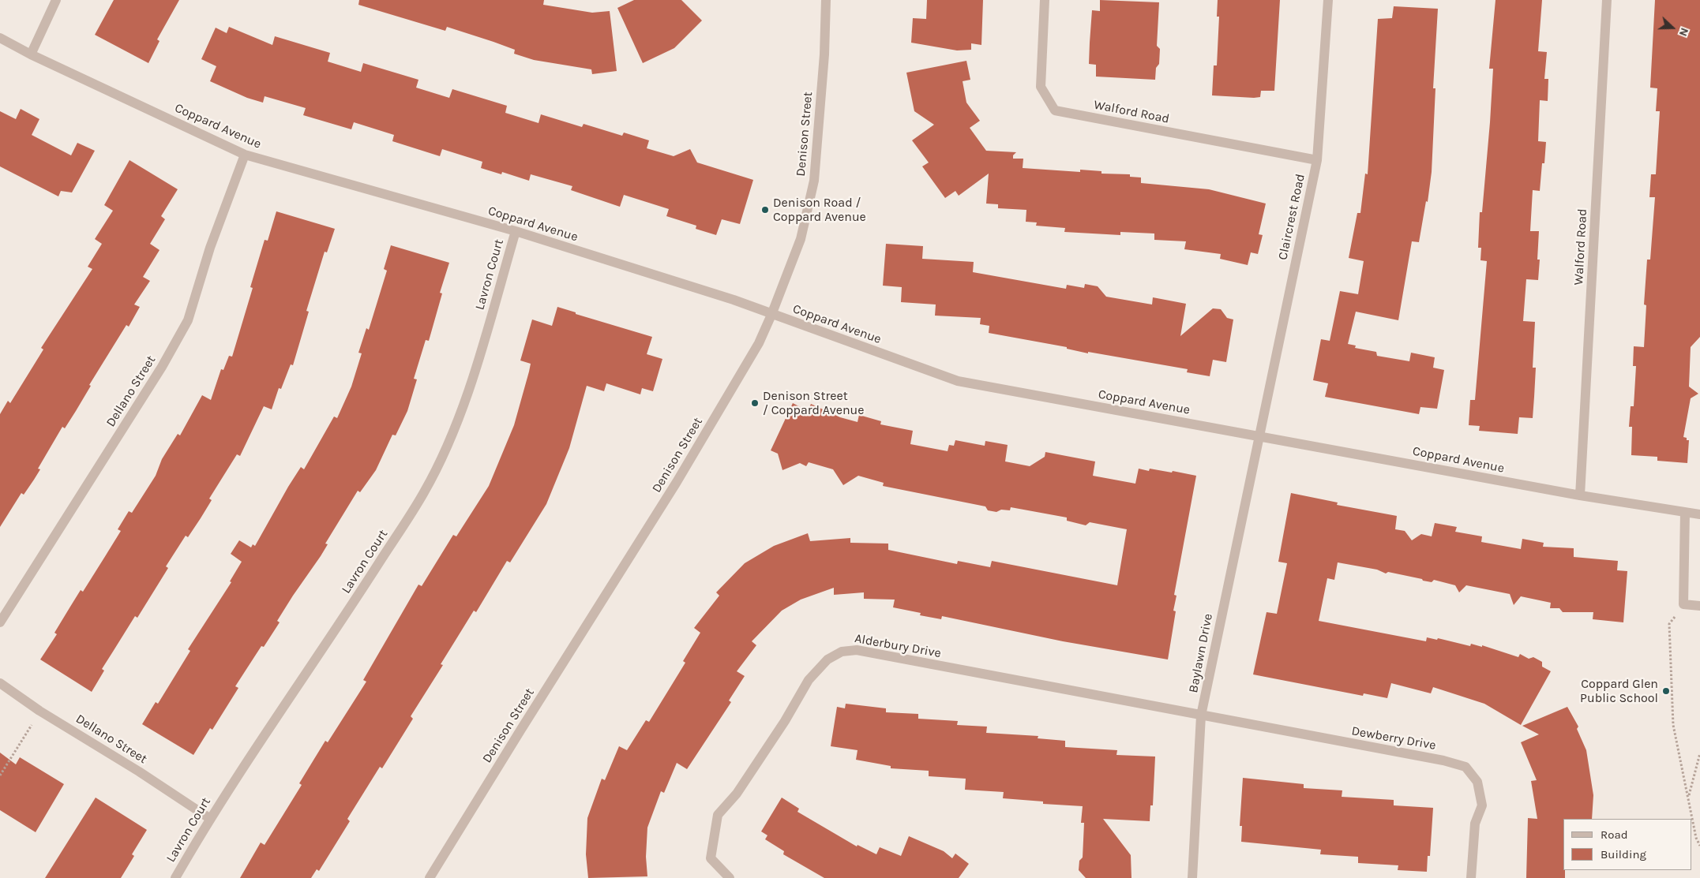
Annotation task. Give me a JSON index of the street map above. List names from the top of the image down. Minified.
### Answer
{"streets":{"street":["Walford Road","Coppard Avenue","Denison Street","Claircrest Road","Lavron Court","Dellano Street","Alderbury Drive","Baylawn Drive","Dewberry Drive"]},"crossings":[["Walford Road","Coppard Avenue"],["Walford Road","Claircrest Road"],["Coppard Avenue","Denison Street"],["Coppard Avenue","Claircrest Road"],["Coppard Avenue","Lavron Court"],["Coppard Avenue","Dellano Street"],["Coppard Avenue","Baylawn Drive"],["Claircrest Road","Baylawn Drive"],["Lavron Court","Dellano Street"],["Alderbury Drive","Baylawn Drive"],["Alderbury Drive","Dewberry Drive"],["Baylawn Drive","Dewberry Drive"]],"places":["Denison Road / Coppard Avenue","Denison Street / Coppard Avenue","Coppard Glen Public School"],"legend":["Road","Building"],"north":"right"}
